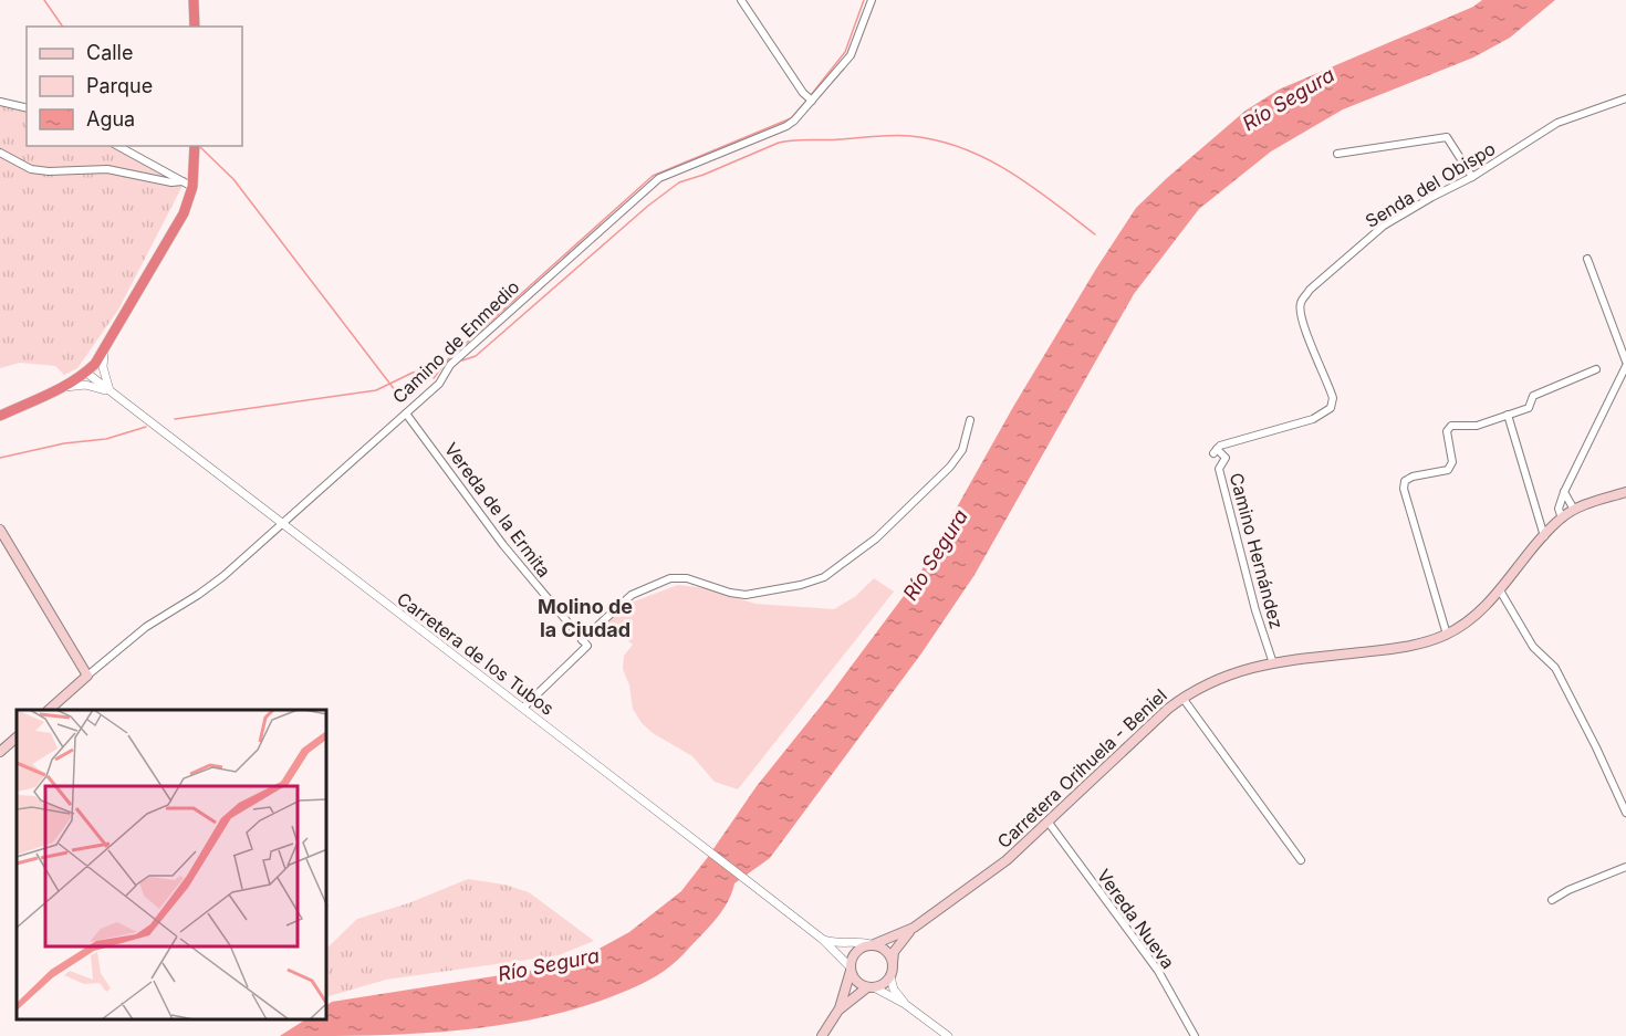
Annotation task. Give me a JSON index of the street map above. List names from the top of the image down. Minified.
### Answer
{"streets":{"main road":["Camino de Enmedio","Carretera Orihuela - Beniel"],"street":["Senda del Obispo","Vereda de la Ermita","Camino Hernández","Carretera de los Tubos","Vereda Nueva"]},"crossings":[["Senda del Obispo","Camino Hernández"],["Camino de Enmedio","Vereda de la Ermita"],["Camino de Enmedio","Carretera de los Tubos"],["Camino Hernández","Carretera Orihuela - Beniel"],["Carretera de los Tubos","Carretera Orihuela - Beniel"],["Carretera Orihuela - Beniel","Vereda Nueva"]],"districts":["Molino de la Ciudad"],"water":["Río Segura"],"legend":["Calle","Parque","Agua"]}
